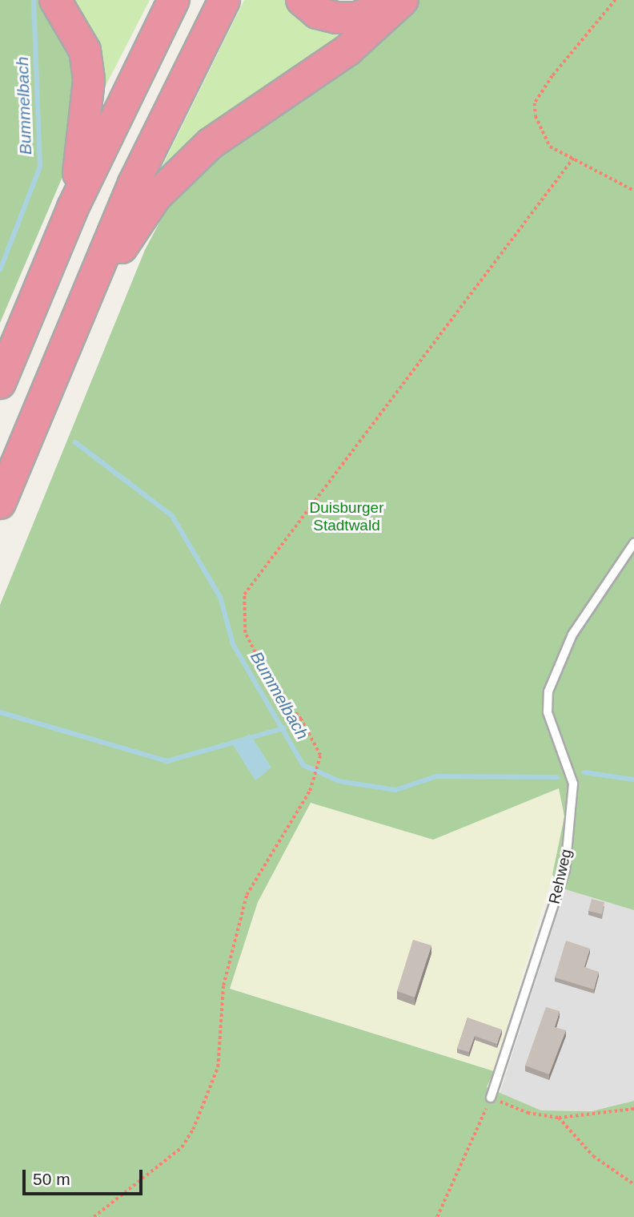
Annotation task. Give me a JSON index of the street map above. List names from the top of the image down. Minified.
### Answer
{"streets":{"lane":["Rehweg"]},"water":["Bummelbach"],"parks":["Duisburger Stadtwald"],"scale_bar":"50 m"}
